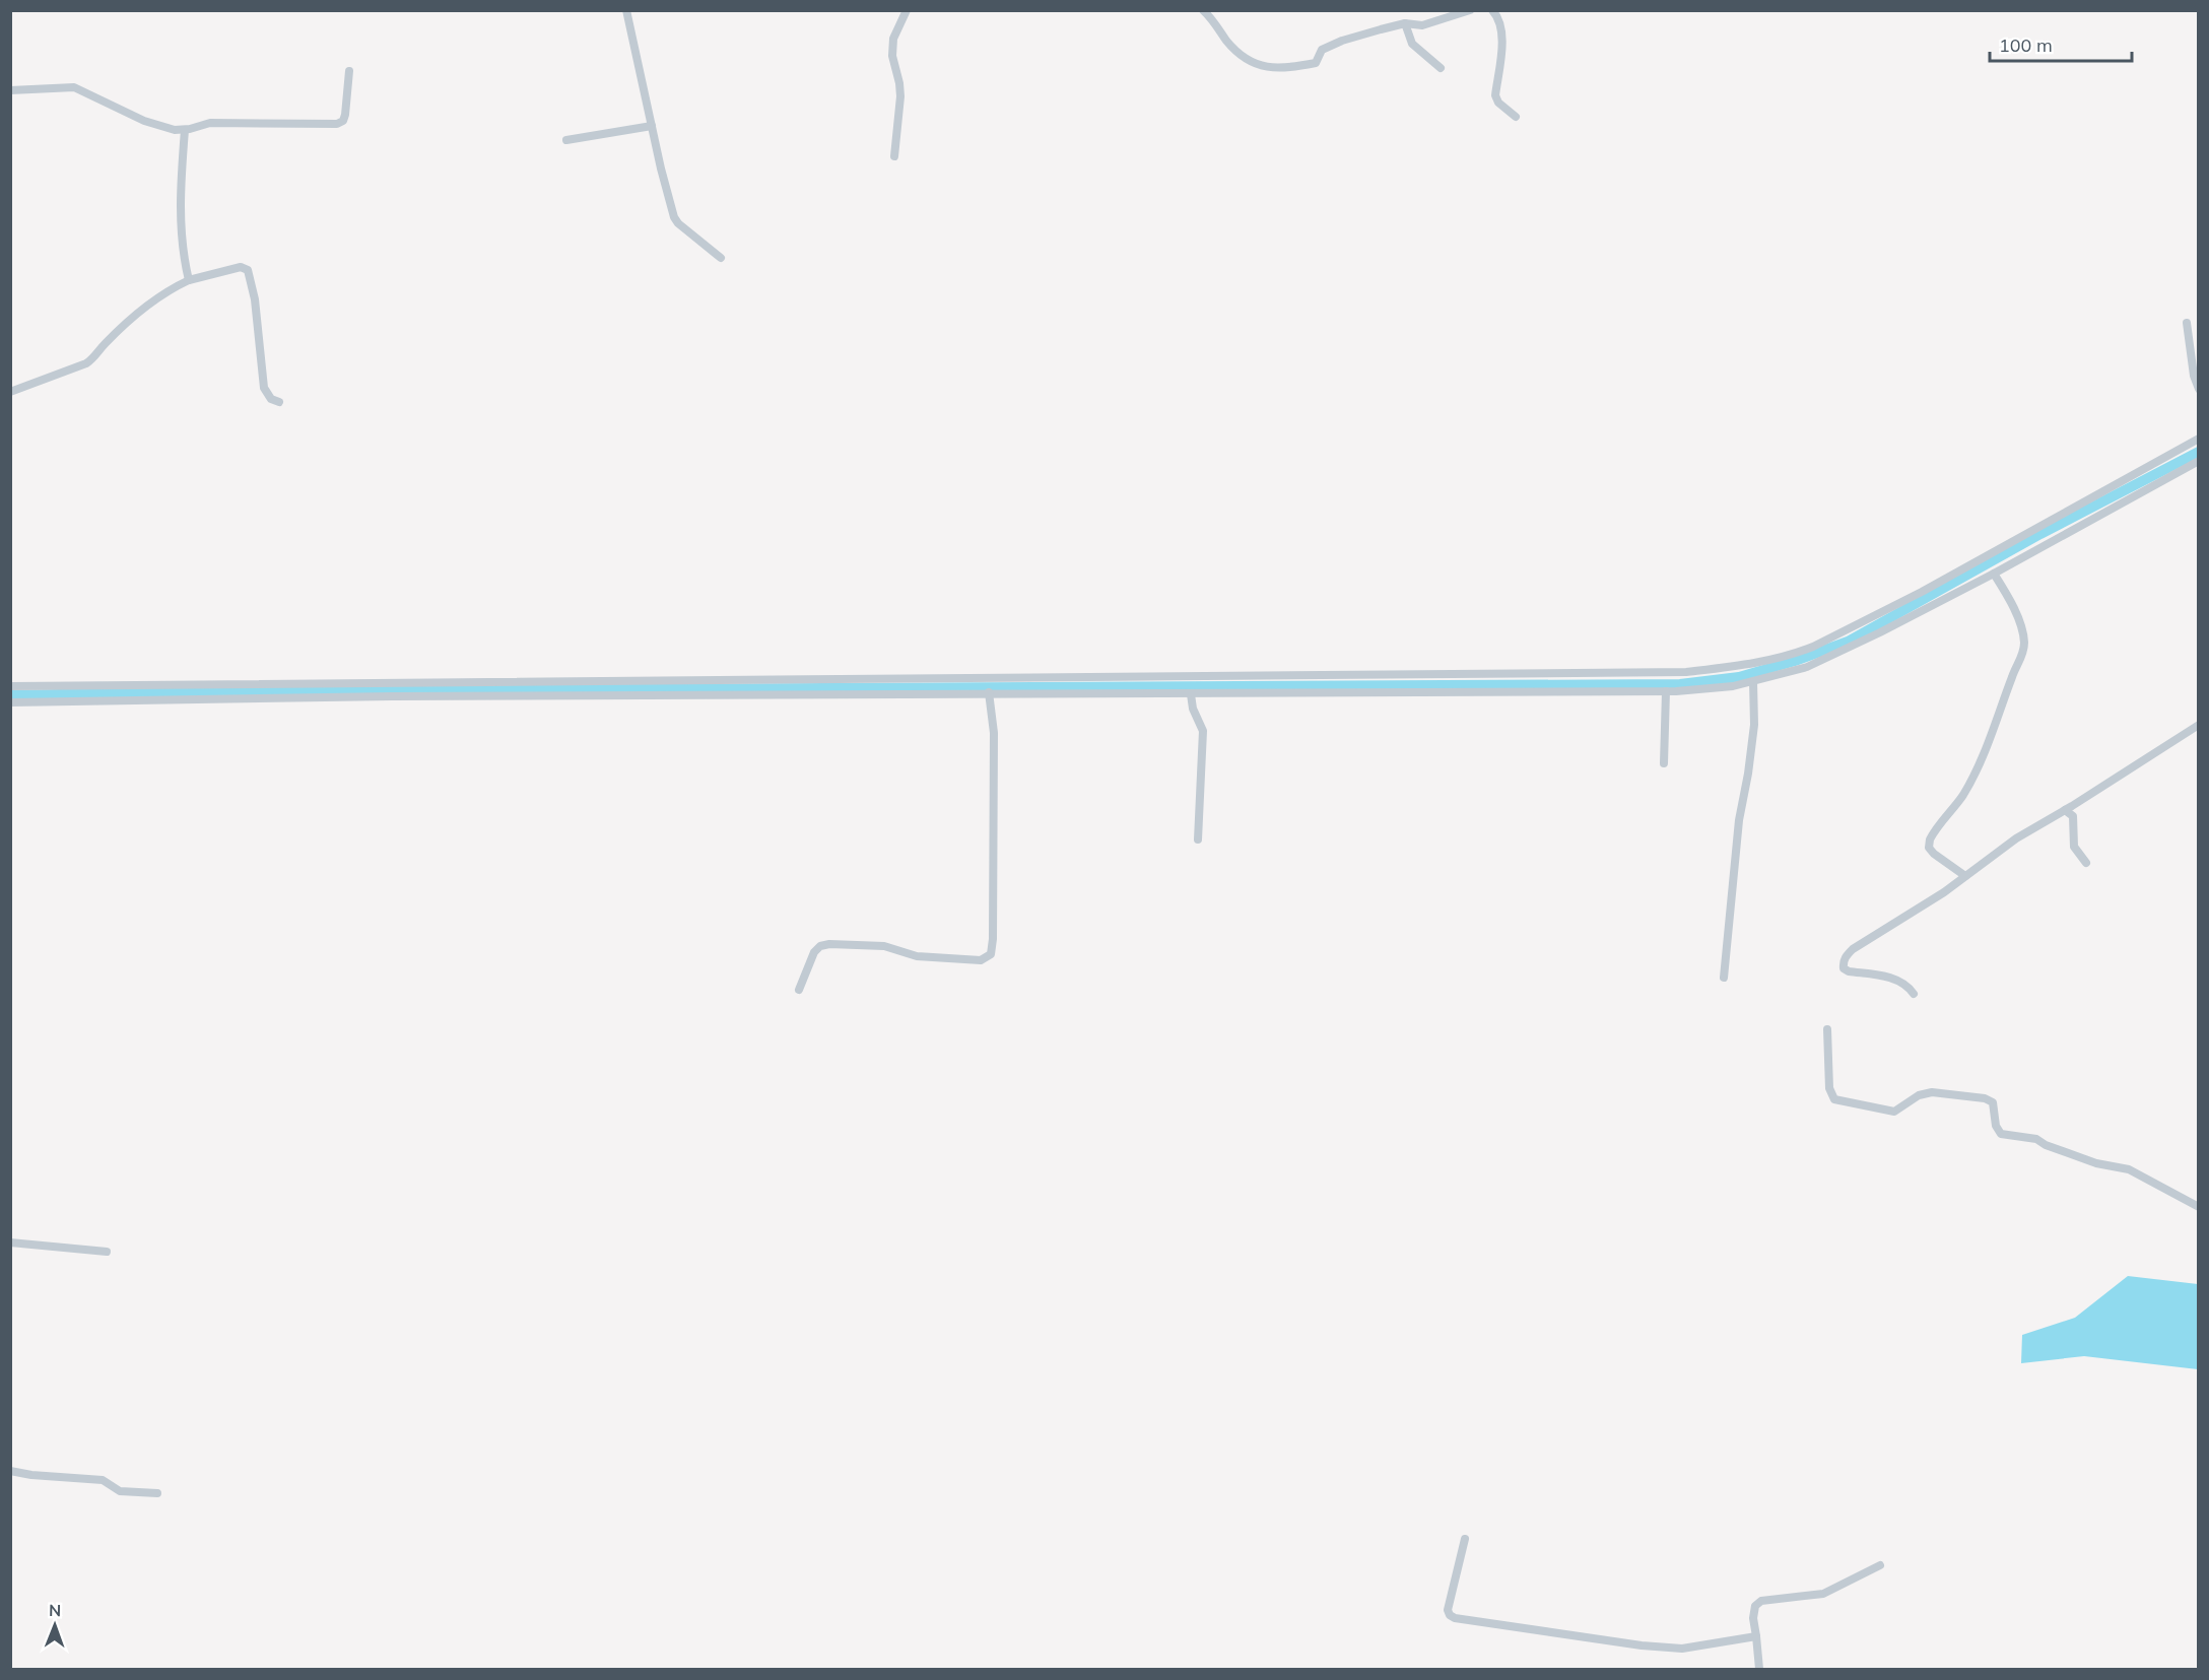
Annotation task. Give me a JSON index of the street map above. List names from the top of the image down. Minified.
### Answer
{"scale_bar":"100 m","north":"top"}
